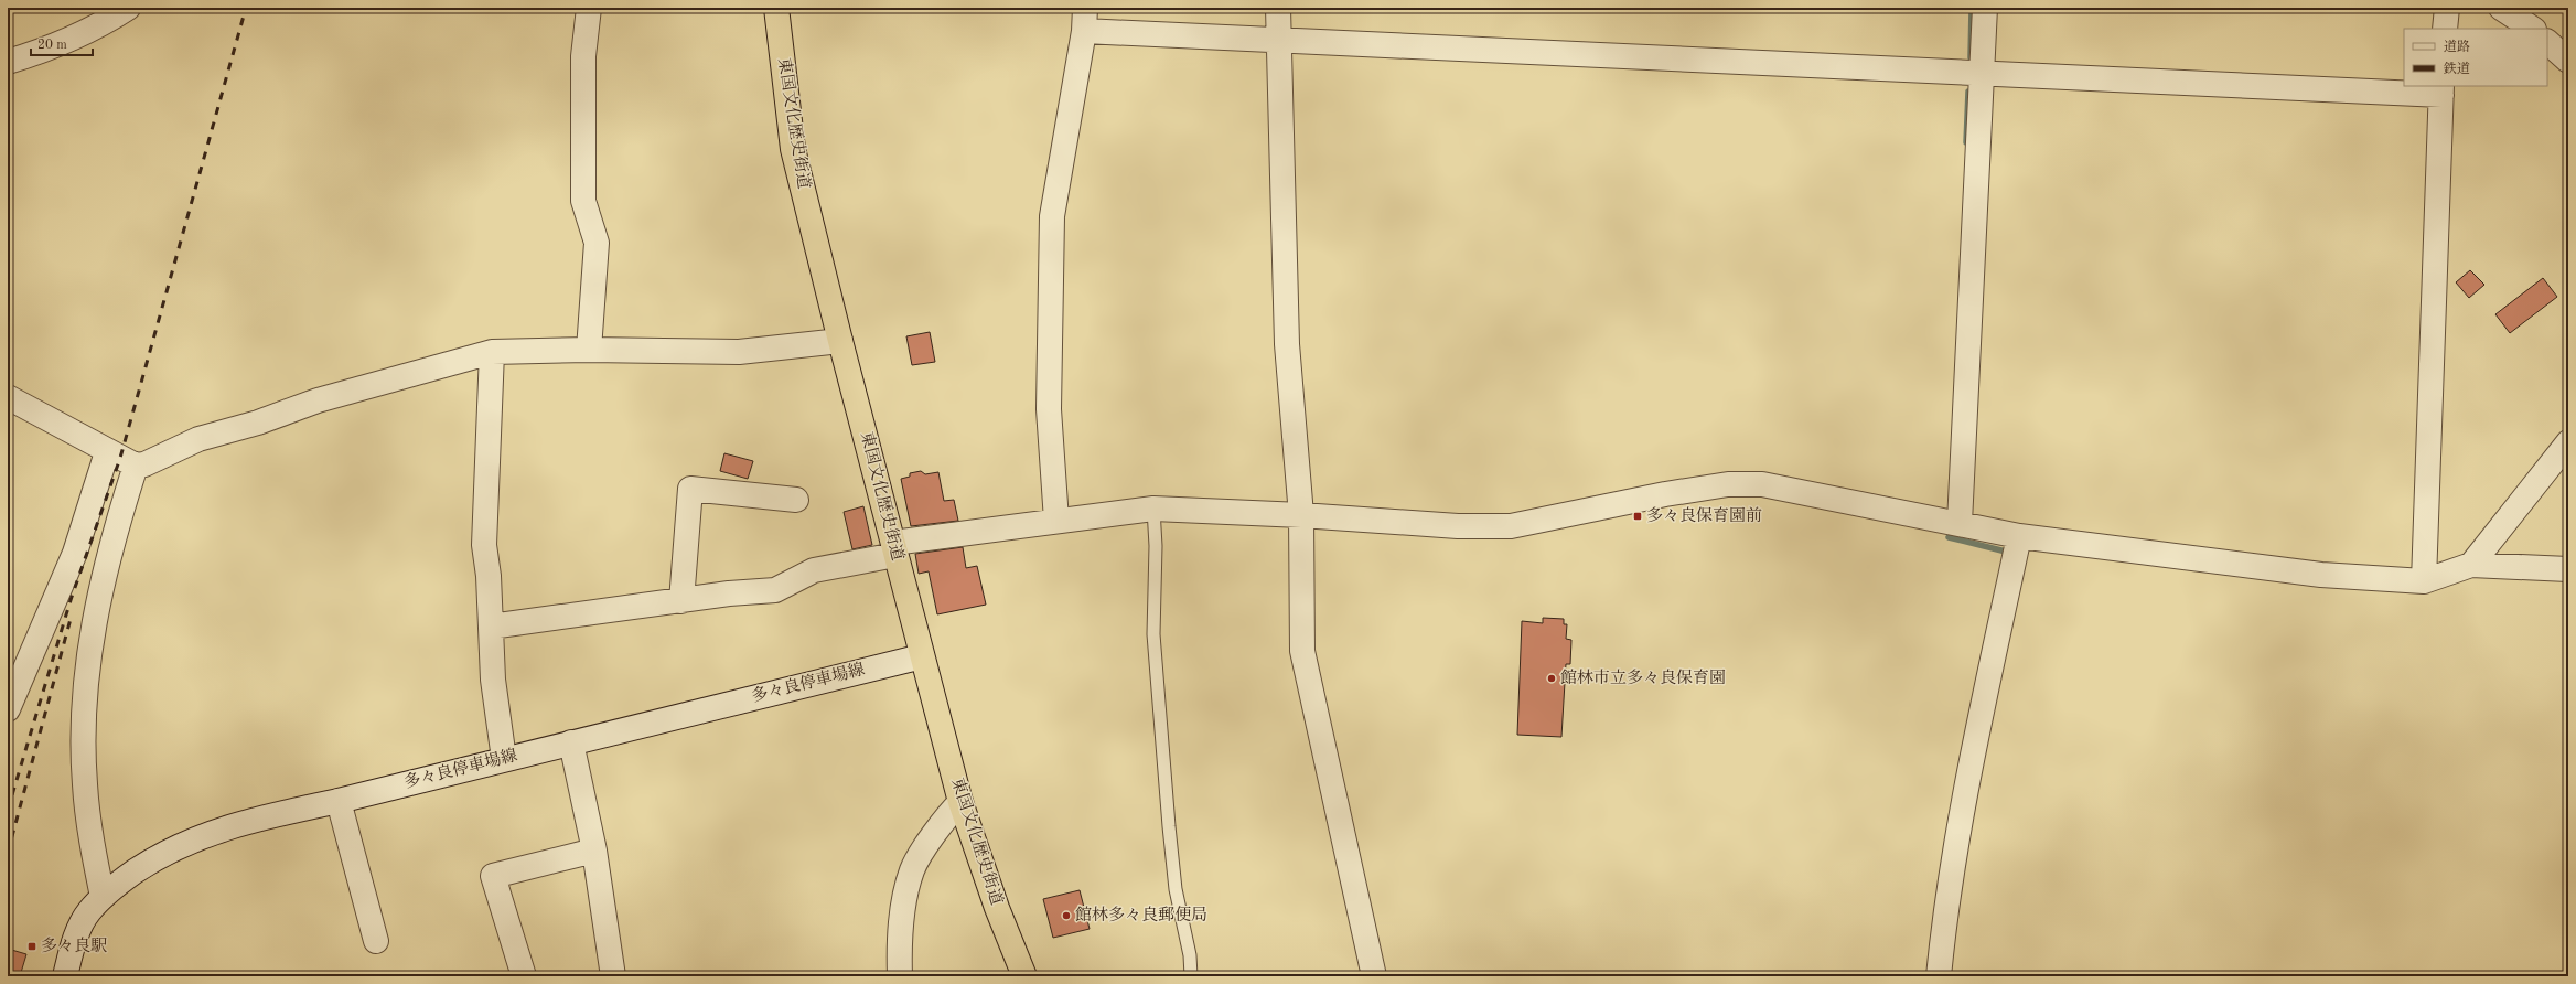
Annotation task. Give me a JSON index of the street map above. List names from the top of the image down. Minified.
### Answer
{"streets":{"highway":["東国文化歴史街道"],"street":["多々良停車場線"]},"crossings":[["東国文化歴史街道","多々良停車場線"]],"places":{"transit":["多々良保育園前","多々良駅"],"other":["館林市立多々良保育園","館林多々良郵便局"]},"legend":["道路","鉄道"],"scale_bar":"20 m"}
